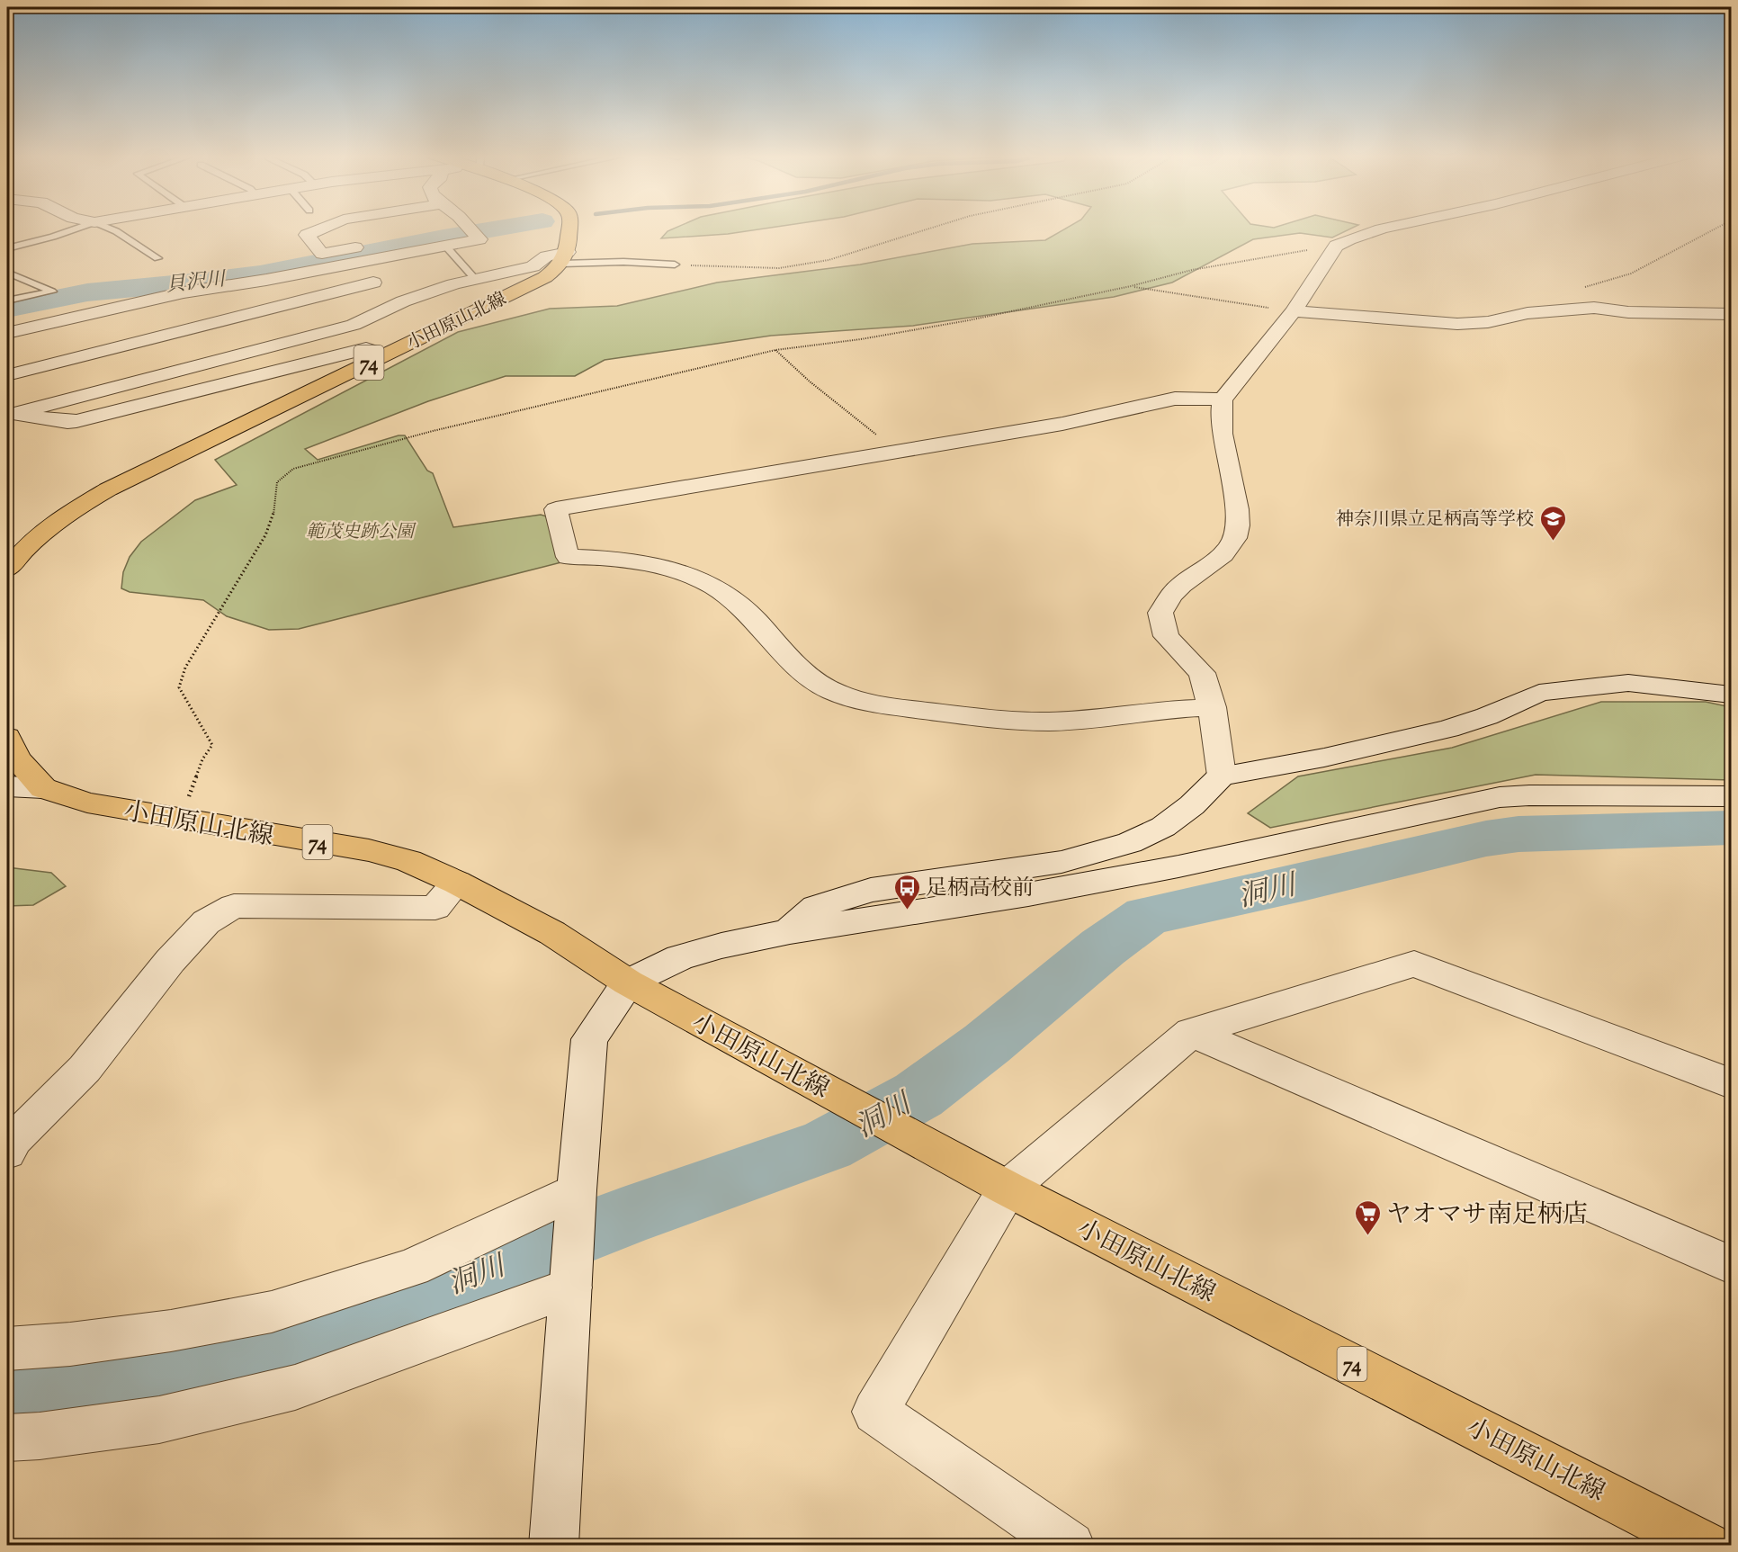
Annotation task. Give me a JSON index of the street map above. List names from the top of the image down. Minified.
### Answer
{"streets":{"main road":["小田原山北線","74"]},"water":["貝沢川","洞川"],"parks":["範茂史跡公園"],"places":{"school or university":["神奈川県立足柄高等学校"],"bus stop":["足柄高校前"],"supermarket":["ヤオマサ南足柄店"]}}
